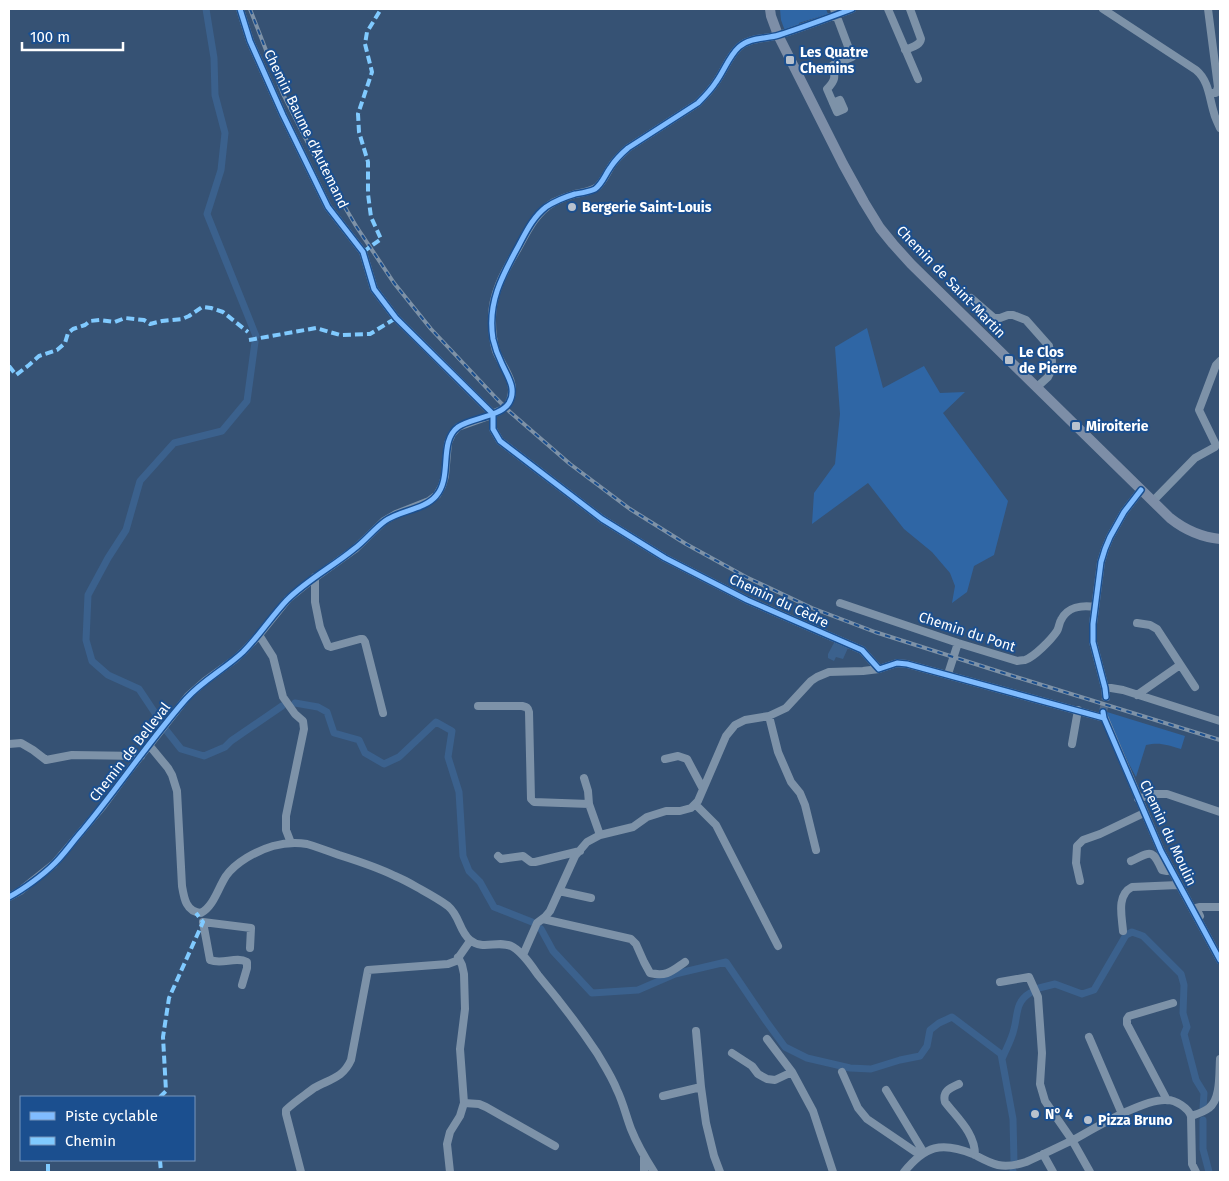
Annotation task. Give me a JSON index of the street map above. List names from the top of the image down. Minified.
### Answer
{"streets":{"main road":["Chemin de Saint-Martin"],"street":["Chemin Baume d'Autemand","Chemin du Cèdre","Chemin du Pont","Chemin de Belleval","Chemin du Moulin"]},"crossings":[["Chemin Baume d'Autemand","Chemin du Cèdre"],["Chemin Baume d'Autemand","Chemin de Belleval"],["Chemin du Cèdre","Chemin de Belleval"]],"places":{"transit":["Les Quatre Chemins","Le Clos de Pierre","Miroiterie"],"other":["Bergerie Saint-Louis","N° 4","Pizza Bruno"]},"legend":["Piste cyclable","Chemin"],"scale_bar":"100 m"}
